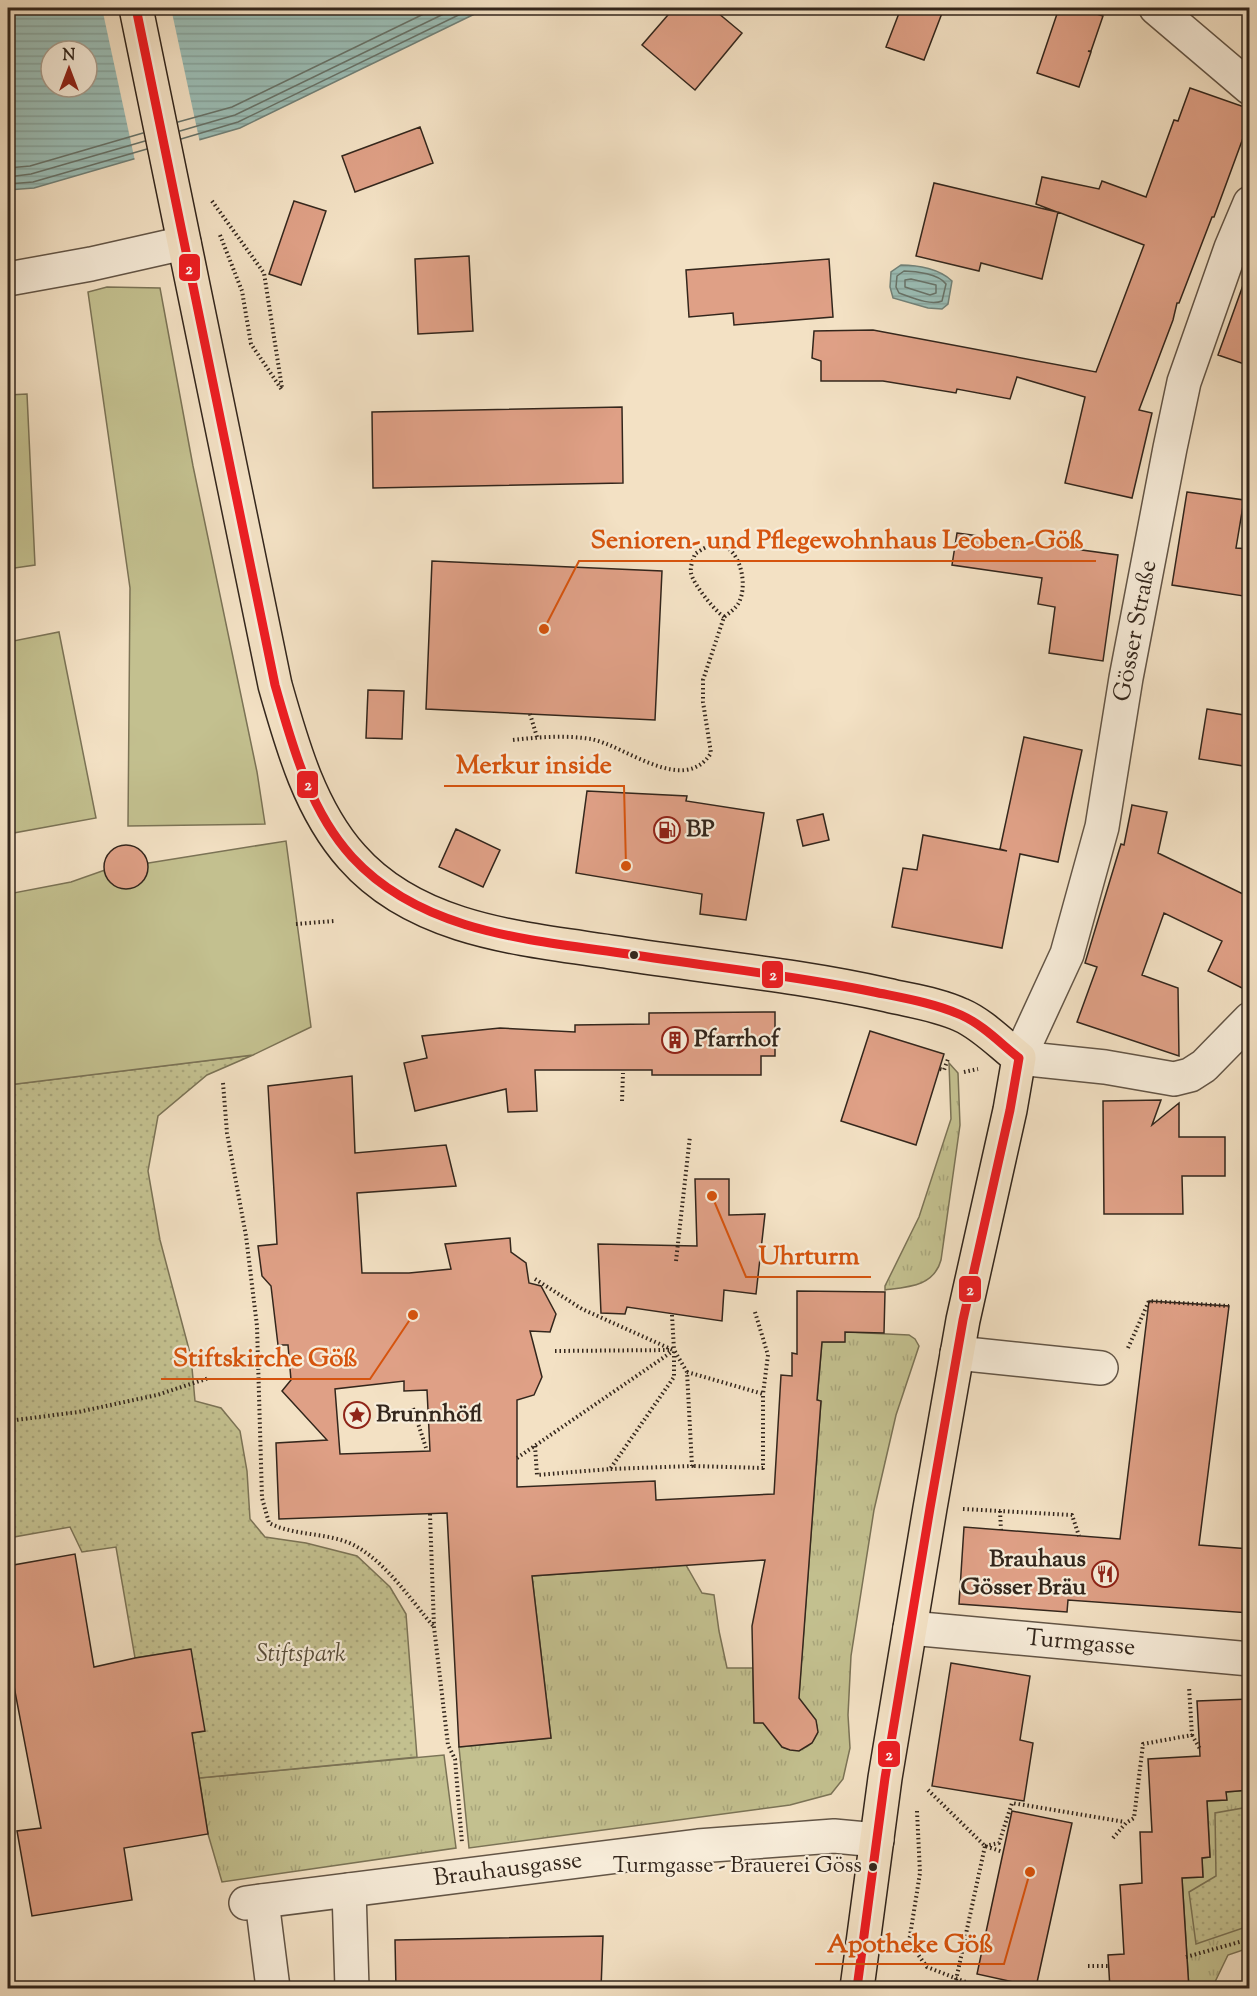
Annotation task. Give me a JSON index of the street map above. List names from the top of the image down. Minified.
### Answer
{"streets":{"street":["Gösser Straße","Turmgasse","Brauhausgasse"]},"parks":["Stiftspark"],"places":{"other":["Senioren- und Pflegewohnhaus Leoben-Göß","Merkur inside","Uhrturm","Stiftskirche Göß","Turmgasse - Brauerei Göss","Apotheke Göß"],"fuel station":["BP"],"building":["Pfarrhof"],"place":["Brunnhöfl"],"restaurant":["Brauhaus Gösser Bräu"]},"lines":["transit line 2"],"north":"top"}
